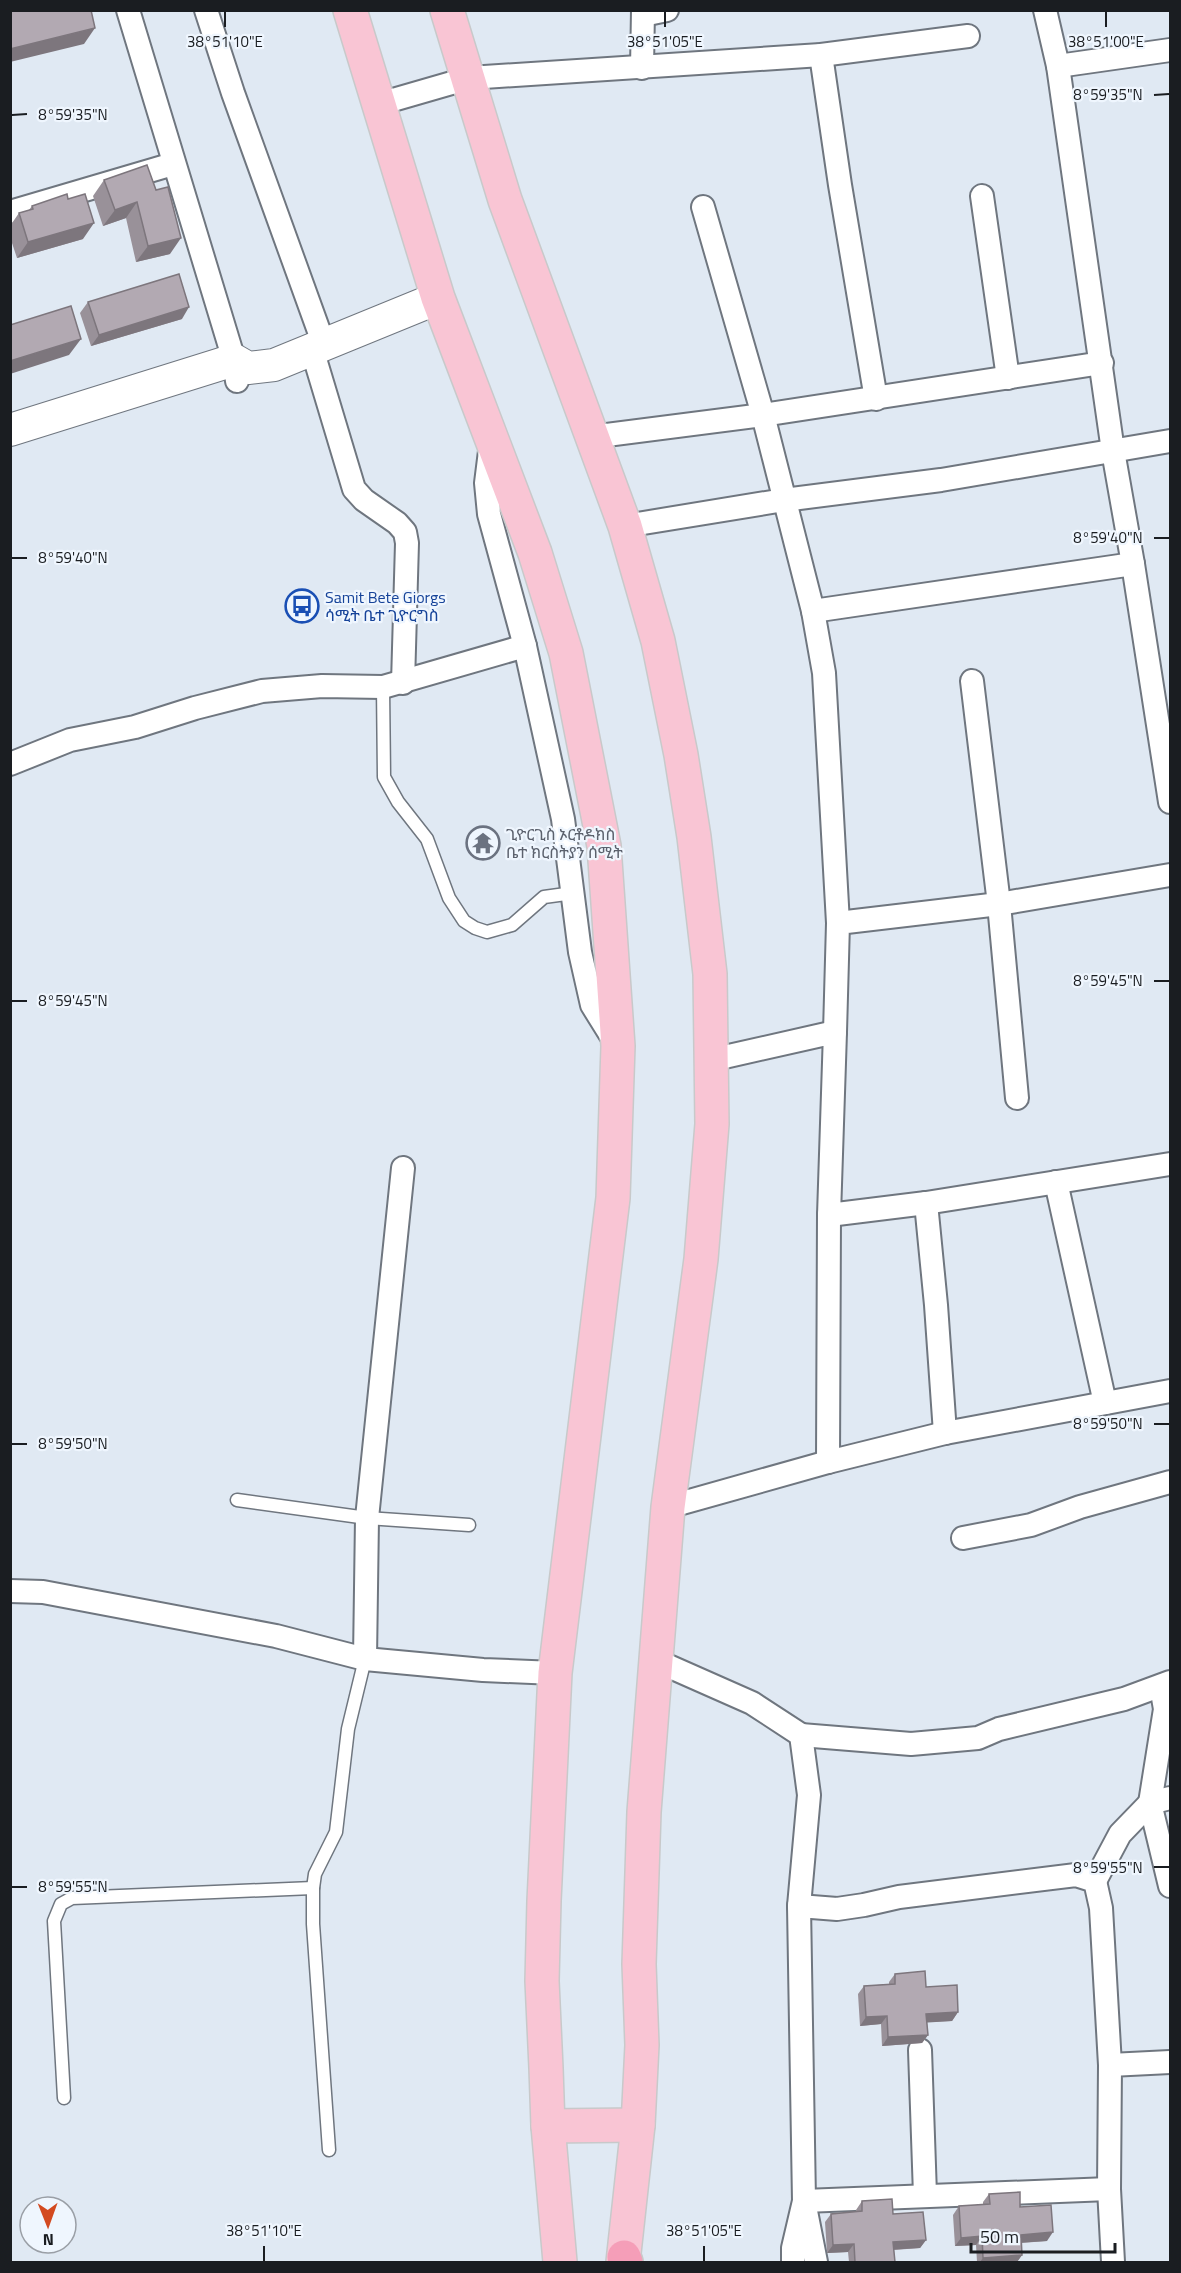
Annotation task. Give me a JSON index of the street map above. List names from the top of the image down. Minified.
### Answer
{"places":{"bus stop":["Samit Bete Giorgs ሳሚት ቤተ ጊዮርግስ"],"temple":["ጊዮርጊስ ኦርቶዶክስ ቤተ ክርስትያን ሰሚት"]},"scale_bar":"50 m","north":"bottom","coordinates":["38°51'10\"E","38°51'05\"E","38°51'00\"E","8°59'35\"N","8°59'40\"N","8°59'45\"N","8°59'50\"N","8°59'55\"N"]}
